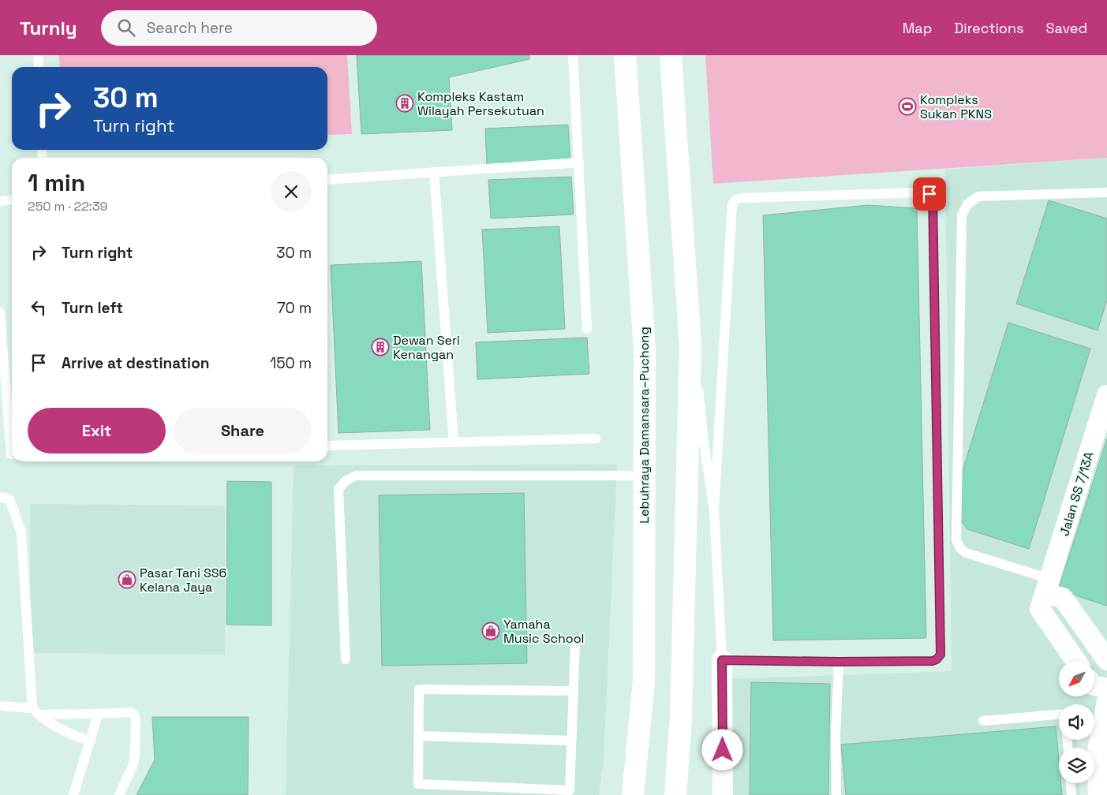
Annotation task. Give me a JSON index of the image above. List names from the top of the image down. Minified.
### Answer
{"streets":{"highway":["Lebuhraya Damansara–Puchong"],"street":["Jalan SS 7/13A"]},"places":{"building":["Kompleks Kastam Wilayah Persekutuan","Dewan Seri Kenangan"],"sports":["Kompleks Sukan PKNS"],"shop":["Pasar Tani SS6 Kelana Jaya","Yamaha Music School"]},"north":"bottom left","page":{"header":"Turnly","search":"Search here","nav":["Map","Directions","Saved"],"turn":["30 m","Turn right"],"heading":["1 min","250 m · 22:39"],"list":[{"name":"Turn right","value":"30 m"},{"name":"Turn left","value":"70 m"},{"name":"Arrive at destination","value":"150 m"}],"buttons":["Exit","Share"]}}
